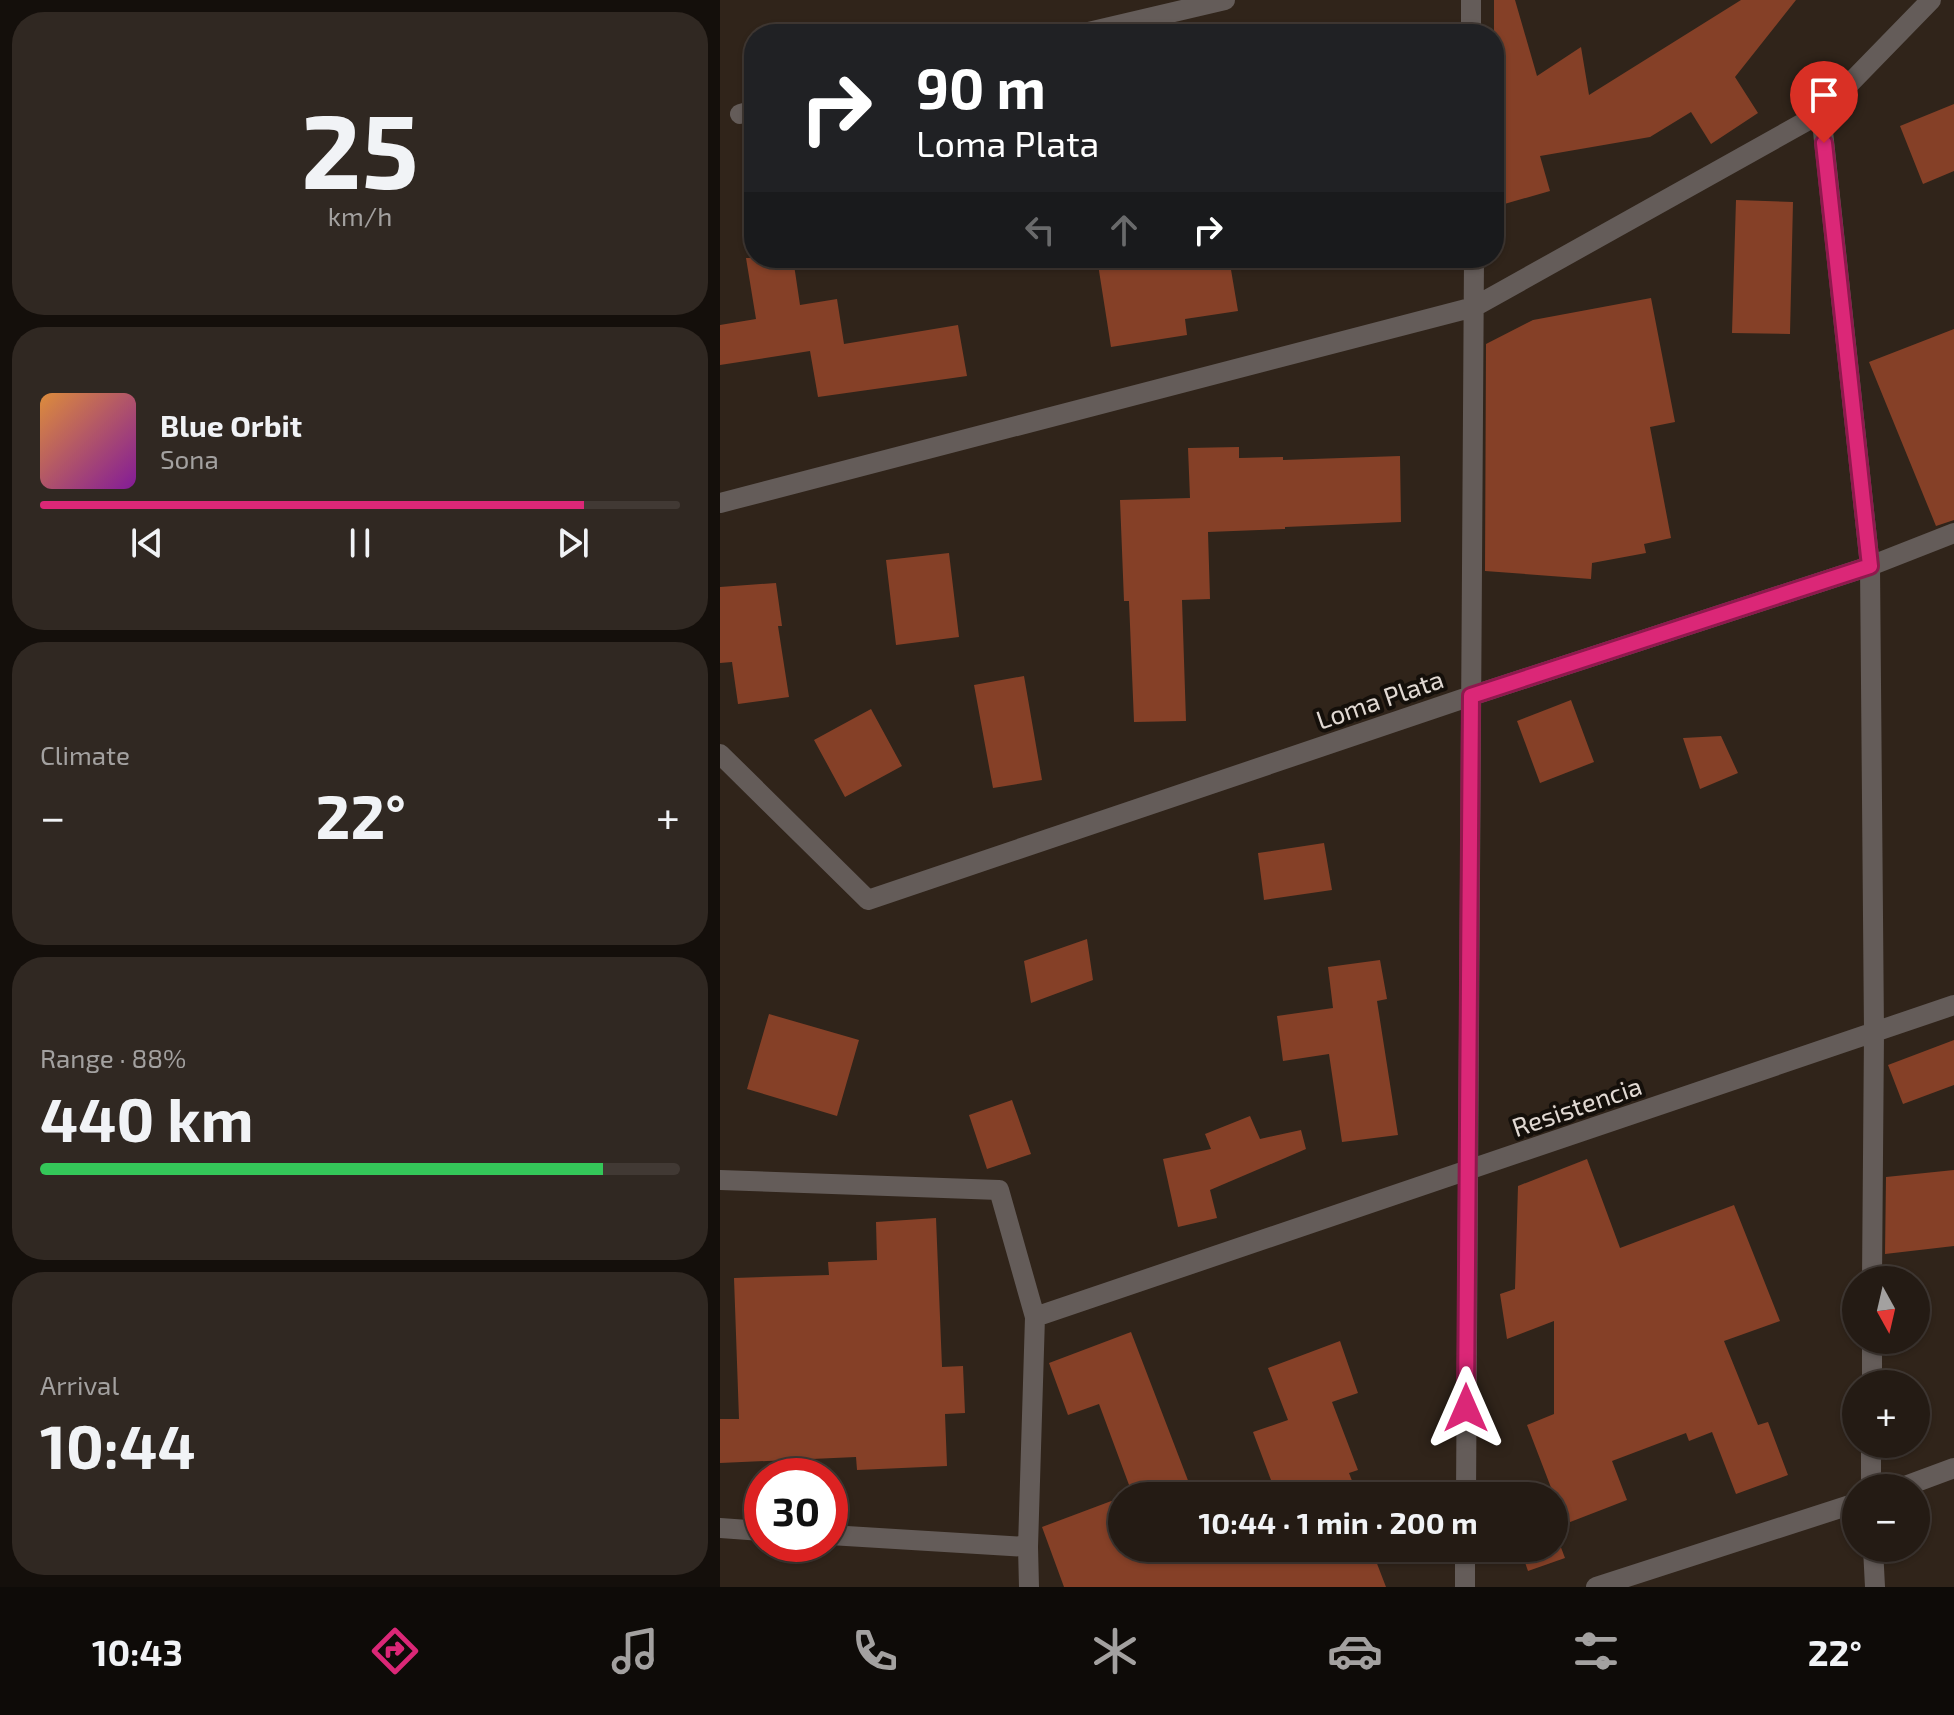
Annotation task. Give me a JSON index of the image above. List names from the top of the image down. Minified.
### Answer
{"streets":{"street":["Loma Plata","Resistencia"]},"north":"bottom","page":{"tile":[["25","km/h"],"Climate",["Range · 88%","440 km"],["Arrival","10:44"]],"turn":["90 m","Loma Plata"],"song":["Blue Orbit","Sona"],"heat":["−","22°","+"],"map_buttons":["+","−"],"limit":"30","trip":"10:44 · 1 min · 200 m","tabs":["10:43","22°"]}}
